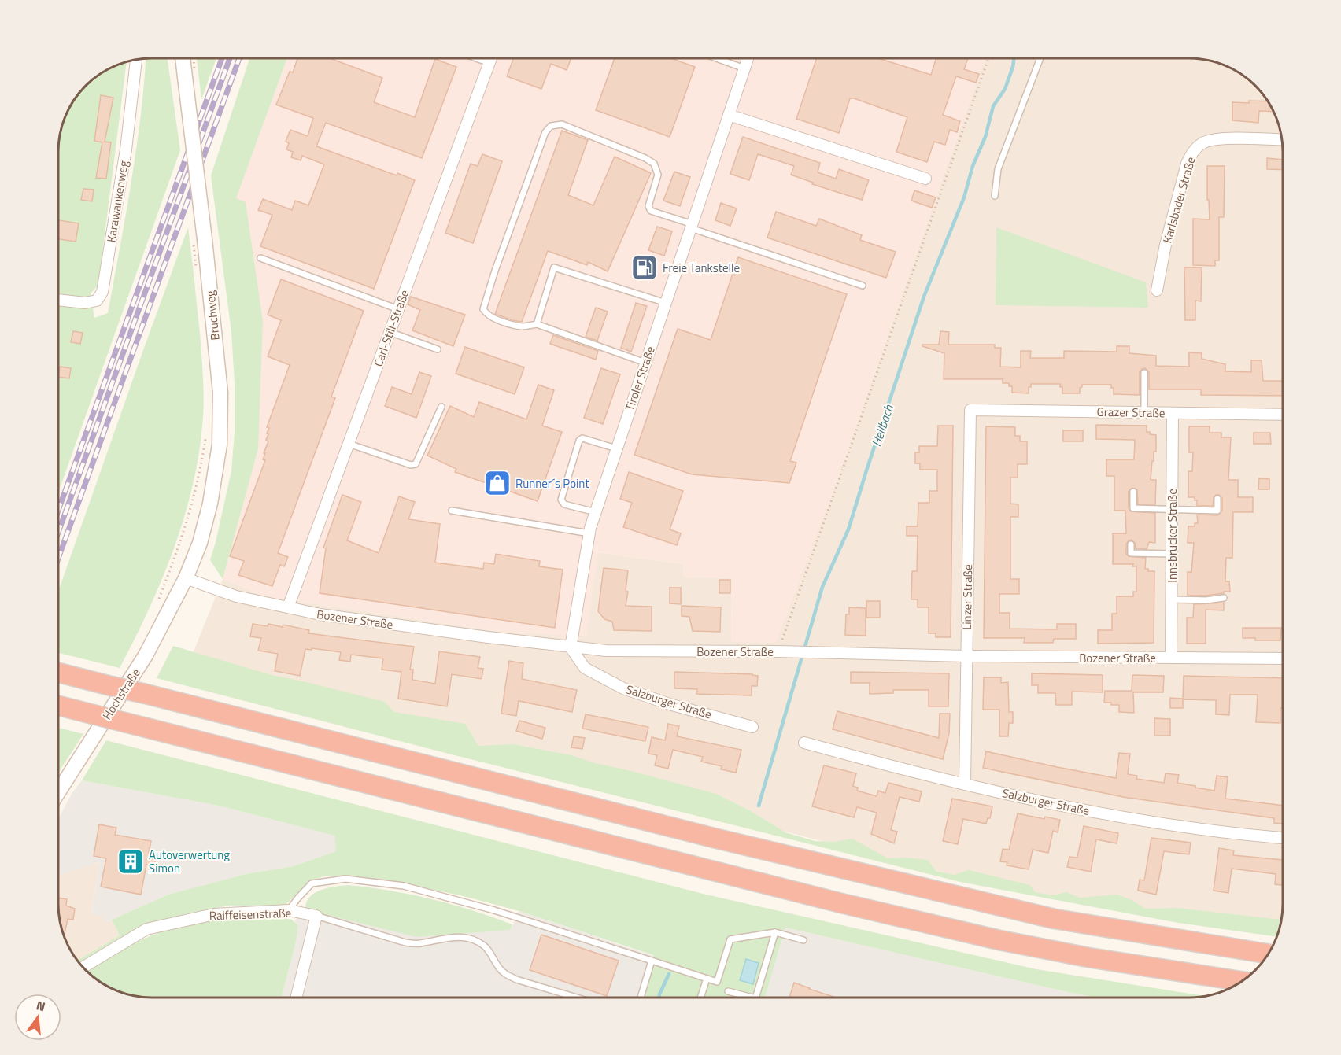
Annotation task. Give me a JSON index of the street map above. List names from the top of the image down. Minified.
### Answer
{"streets":{"street":["Karlsbader Straße","Karawankenweg","Bruchweg","Carl-Still-Straße","Tiroler Straße","Grazer Straße","Innsbrucker Straße","Linzer Straße","Bozener Straße","Hochstraße","Salzburger Straße","Raiffeisenstraße"]},"crossings":[["Bruchweg","Bozener Straße"],["Bruchweg","Hochstraße"],["Carl-Still-Straße","Bozener Straße"],["Tiroler Straße","Bozener Straße"],["Tiroler Straße","Salzburger Straße"],["Grazer Straße","Innsbrucker Straße"],["Grazer Straße","Linzer Straße"],["Innsbrucker Straße","Bozener Straße"],["Linzer Straße","Bozener Straße"],["Linzer Straße","Salzburger Straße"],["Bozener Straße","Hochstraße"],["Bozener Straße","Salzburger Straße"]],"water":["Hellbach"],"places":{"fuel station":["Freie Tankstelle"],"shop":["Runner´s Point"],"building":["Autoverwertung Simon"]},"north":"top"}
